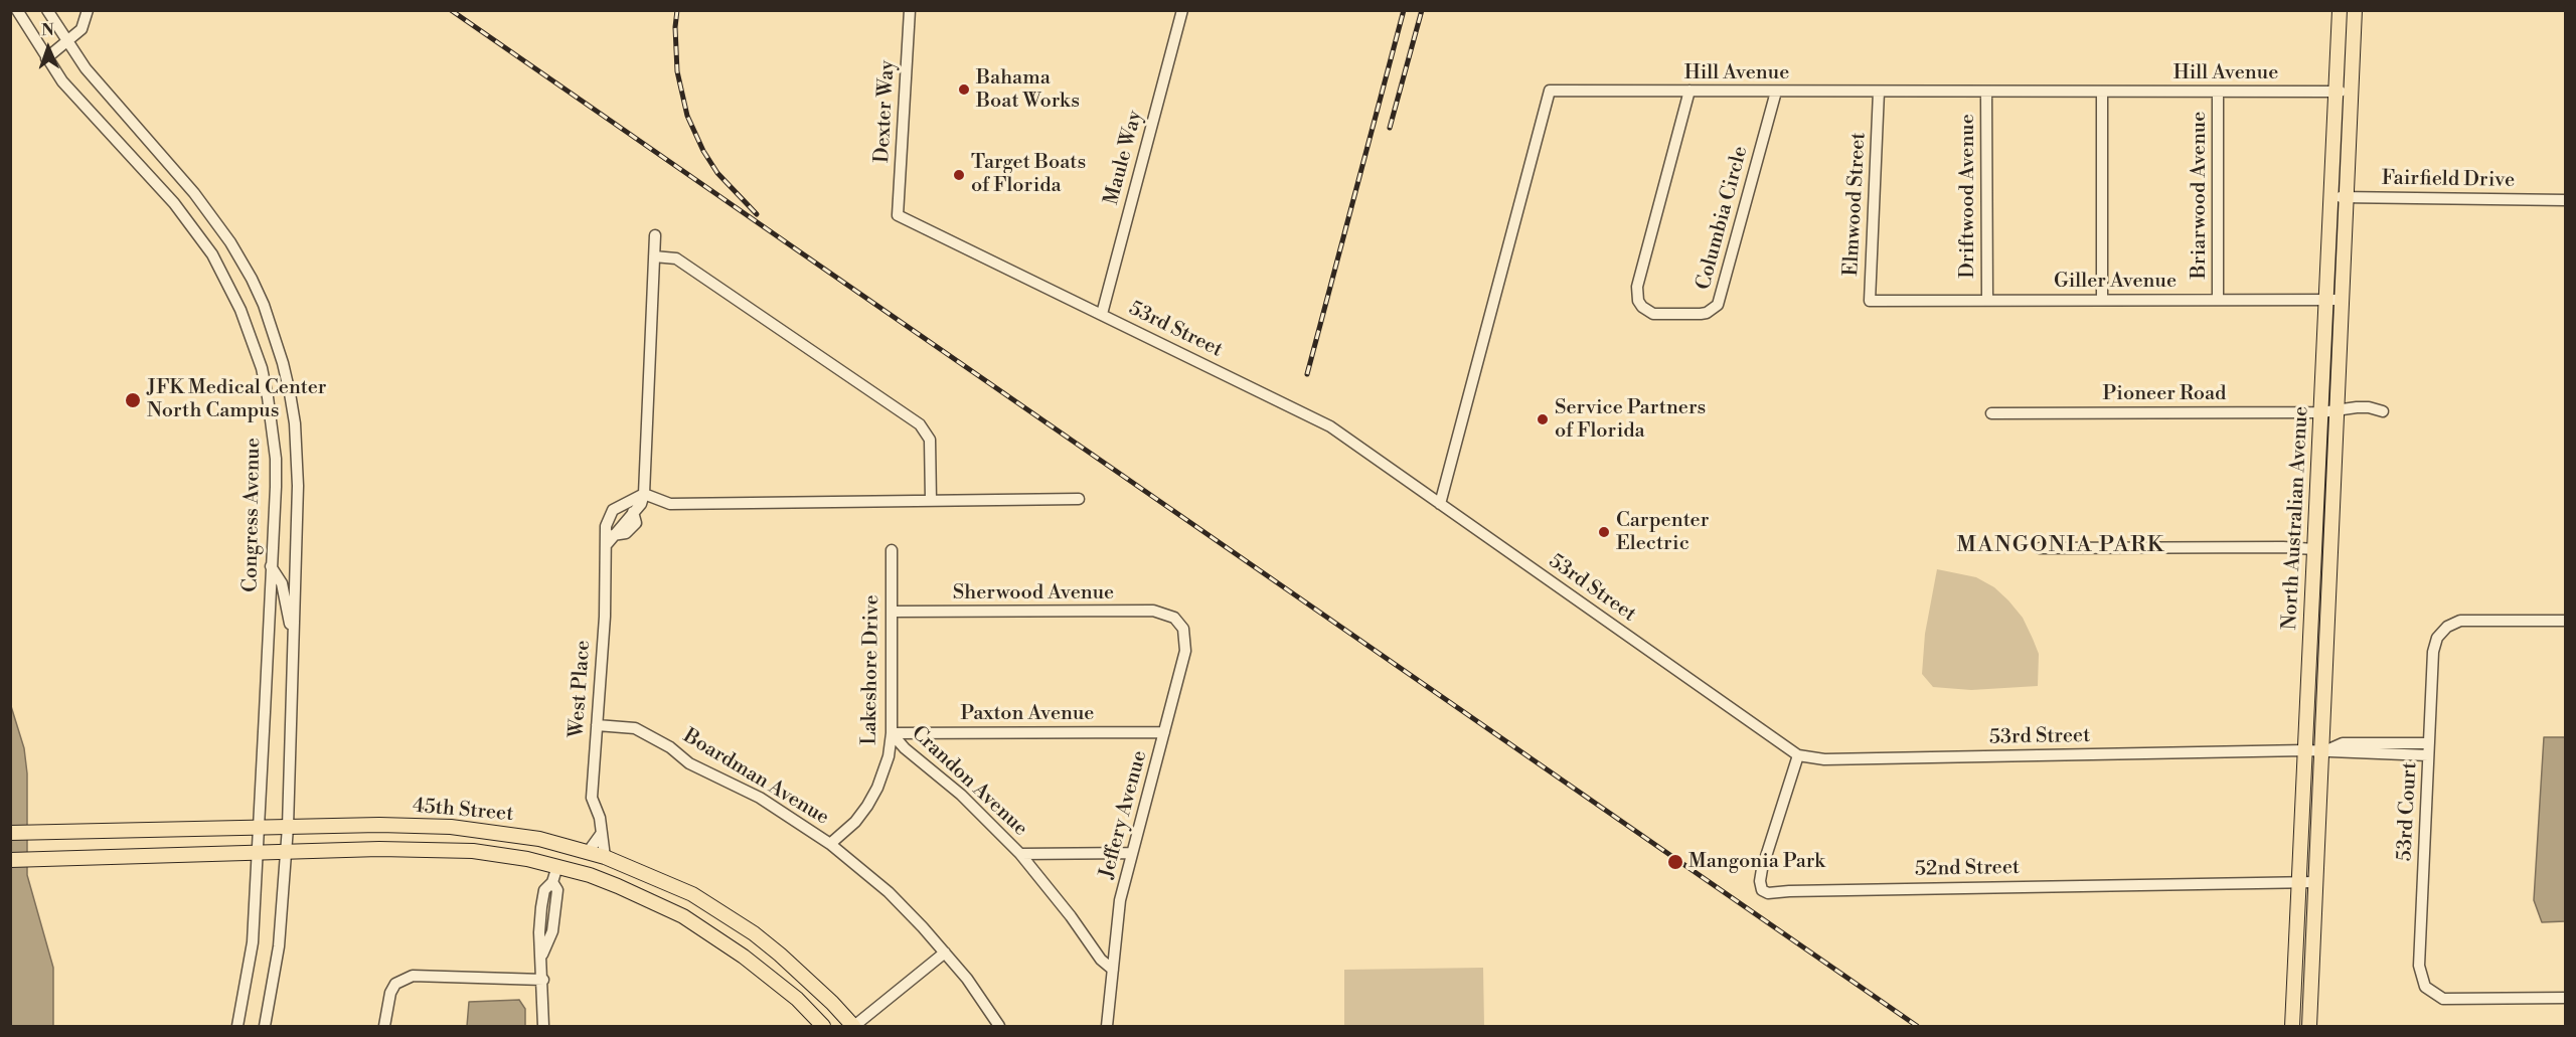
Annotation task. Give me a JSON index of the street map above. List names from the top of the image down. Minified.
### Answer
{"streets":{"main road":["North Australian Avenue","45th Street"],"street":["Hill Avenue","Dexter Way","Maule Way","Fairfield Drive","Briarwood Avenue","Driftwood Avenue","Elmwood Street","Columbia Circle","Giller Avenue","53rd Street","Pioneer Road","Congress Avenue","Sherwood Avenue","Lakeshore Drive","West Place","Paxton Avenue","Boardman Avenue","Crandon Avenue","53rd Court","Jeffery Avenue","52nd Street"]},"crossings":[["Hill Avenue","Briarwood Avenue"],["Hill Avenue","Driftwood Avenue"],["Hill Avenue","Elmwood Street"],["Hill Avenue","Columbia Circle"],["Hill Avenue","53rd Street"],["Hill Avenue","North Australian Avenue"],["Dexter Way","53rd Street"],["Maule Way","53rd Street"],["Fairfield Drive","North Australian Avenue"],["Briarwood Avenue","Giller Avenue"],["Driftwood Avenue","Giller Avenue"],["Elmwood Street","Giller Avenue"],["Giller Avenue","North Australian Avenue"],["53rd Street","North Australian Avenue"],["53rd Street","53rd Court"],["53rd Street","52nd Street"],["Pioneer Road","North Australian Avenue"],["Congress Avenue","45th Street"],["North Australian Avenue","52nd Street"],["Sherwood Avenue","Lakeshore Drive"],["Sherwood Avenue","Jeffery Avenue"],["Lakeshore Drive","Paxton Avenue"],["Lakeshore Drive","Boardman Avenue"],["Lakeshore Drive","Crandon Avenue"],["West Place","Boardman Avenue"],["West Place","45th Street"],["Paxton Avenue","Crandon Avenue"],["Paxton Avenue","Jeffery Avenue"],["Crandon Avenue","Jeffery Avenue"]],"districts":["MANGONIA PARK"],"places":["Bahama Boat Works","Target Boats of Florida","JFK Medical Center North Campus","Service Partners of Florida","Carpenter Electric","Mangonia Park"],"north":"top"}
